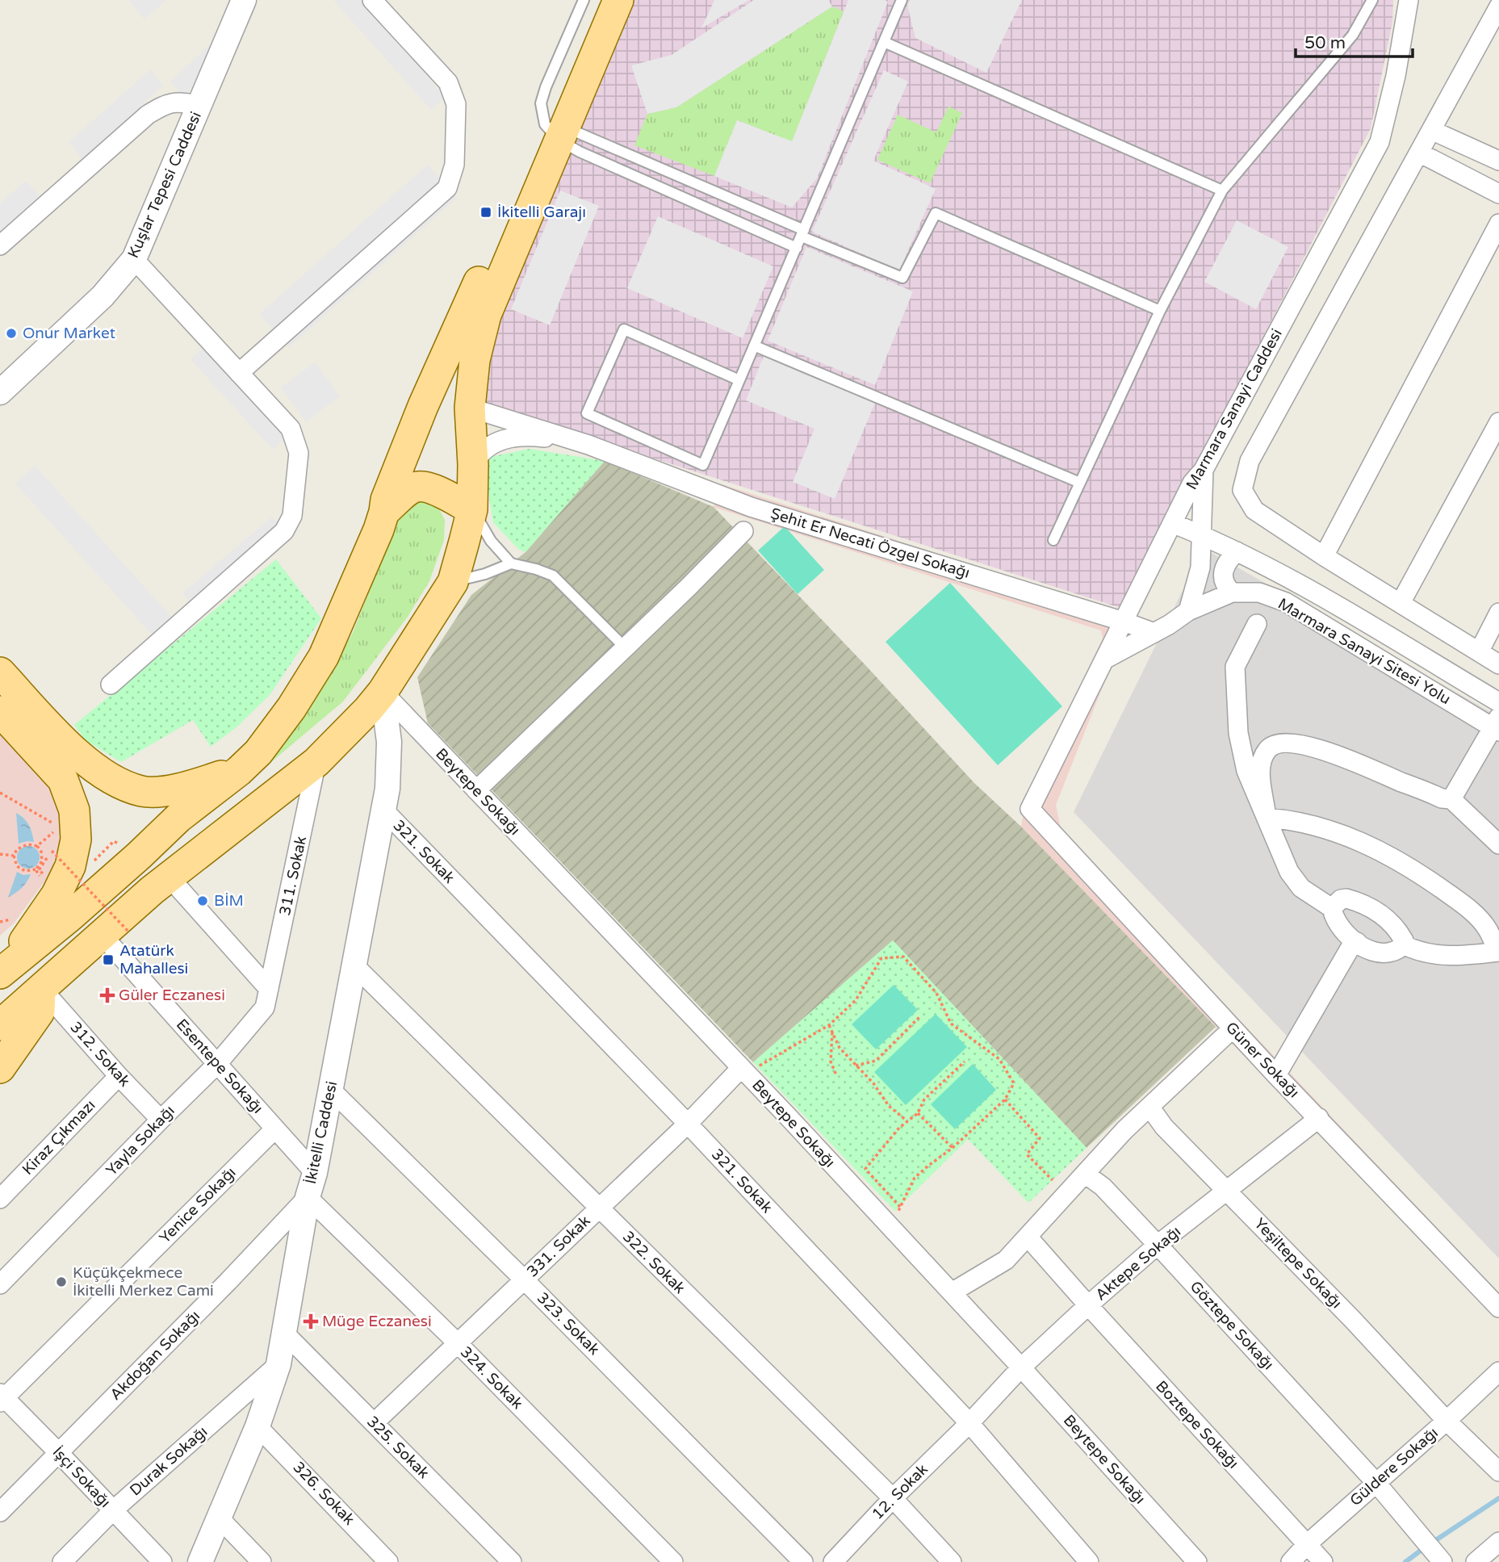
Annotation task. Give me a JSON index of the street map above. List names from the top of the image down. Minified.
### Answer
{"streets":{"street":["Kuşlar Tepesi Caddesi","Marmara Sanayi Caddesi","Şehit Er Necati Özgel Sokağı","Marmara Sanayi Sitesi Yolu","Beytepe Sokağı","321. Sokak","311. Sokak","312. Sokak","Güner Sokağı","Esentepe Sokağı","İkitelli Caddesi","Kiraz Çıkmazı","Yayla Sokağı","Yenice Sokağı","331. Sokak","322. Sokak","Aktepe Sokağı","Yeşiltepe Sokağı","323. Sokak","Göztepe Sokağı","Akdoğan Sokağı","324. Sokak","Boztepe Sokağı","325. Sokak","Durak Sokağı","Güldere Sokağı","İşçi Sokağı","12. Sokak","326. Sokak"]},"crossings":[["Marmara Sanayi Caddesi","Şehit Er Necati Özgel Sokağı"],["Marmara Sanayi Caddesi","Marmara Sanayi Sitesi Yolu"],["Marmara Sanayi Caddesi","Güner Sokağı"],["Şehit Er Necati Özgel Sokağı","Marmara Sanayi Sitesi Yolu"],["Beytepe Sokağı","İkitelli Caddesi"],["Beytepe Sokağı","331. Sokak"],["Beytepe Sokağı","Aktepe Sokağı"],["321. Sokak","İkitelli Caddesi"],["321. Sokak","331. Sokak"],["321. Sokak","Aktepe Sokağı"],["321. Sokak","12. Sokak"],["311. Sokak","Yayla Sokağı"],["312. Sokak","Kiraz Çıkmazı"],["312. Sokak","Yayla Sokağı"],["Güner Sokağı","Aktepe Sokağı"],["Esentepe Sokağı","İkitelli Caddesi"],["Esentepe Sokağı","Yayla Sokağı"],["Esentepe Sokağı","Yenice Sokağı"],["İkitelli Caddesi","322. Sokak"],["İkitelli Caddesi","323. Sokak"],["İkitelli Caddesi","Akdoğan Sokağı"],["İkitelli Caddesi","324. Sokak"],["İkitelli Caddesi","325. Sokak"],["İkitelli Caddesi","Durak Sokağı"],["İkitelli Caddesi","326. Sokak"],["Yenice Sokağı","İşçi Sokağı"],["331. Sokak","322. Sokak"],["331. Sokak","323. Sokak"],["331. Sokak","324. Sokak"],["331. Sokak","325. Sokak"],["322. Sokak","12. Sokak"],["Aktepe Sokağı","Yeşiltepe Sokağı"],["Aktepe Sokağı","Göztepe Sokağı"],["Aktepe Sokağı","Boztepe Sokağı"],["Aktepe Sokağı","12. Sokak"],["Yeşiltepe Sokağı","Güldere Sokağı"],["Göztepe Sokağı","Güldere Sokağı"],["Akdoğan Sokağı","324. Sokak"],["Akdoğan Sokağı","İşçi Sokağı"],["Boztepe Sokağı","Güldere Sokağı"],["Durak Sokağı","İşçi Sokağı"]],"places":{"transit":["İkitelli Garajı","Atatürk Mahallesi"],"other":["Onur Market","BİM","Küçükçekmece İkitelli Merkez Cami"],"health":["Güler Eczanesi","Müge Eczanesi"]},"scale_bar":"50 m"}
